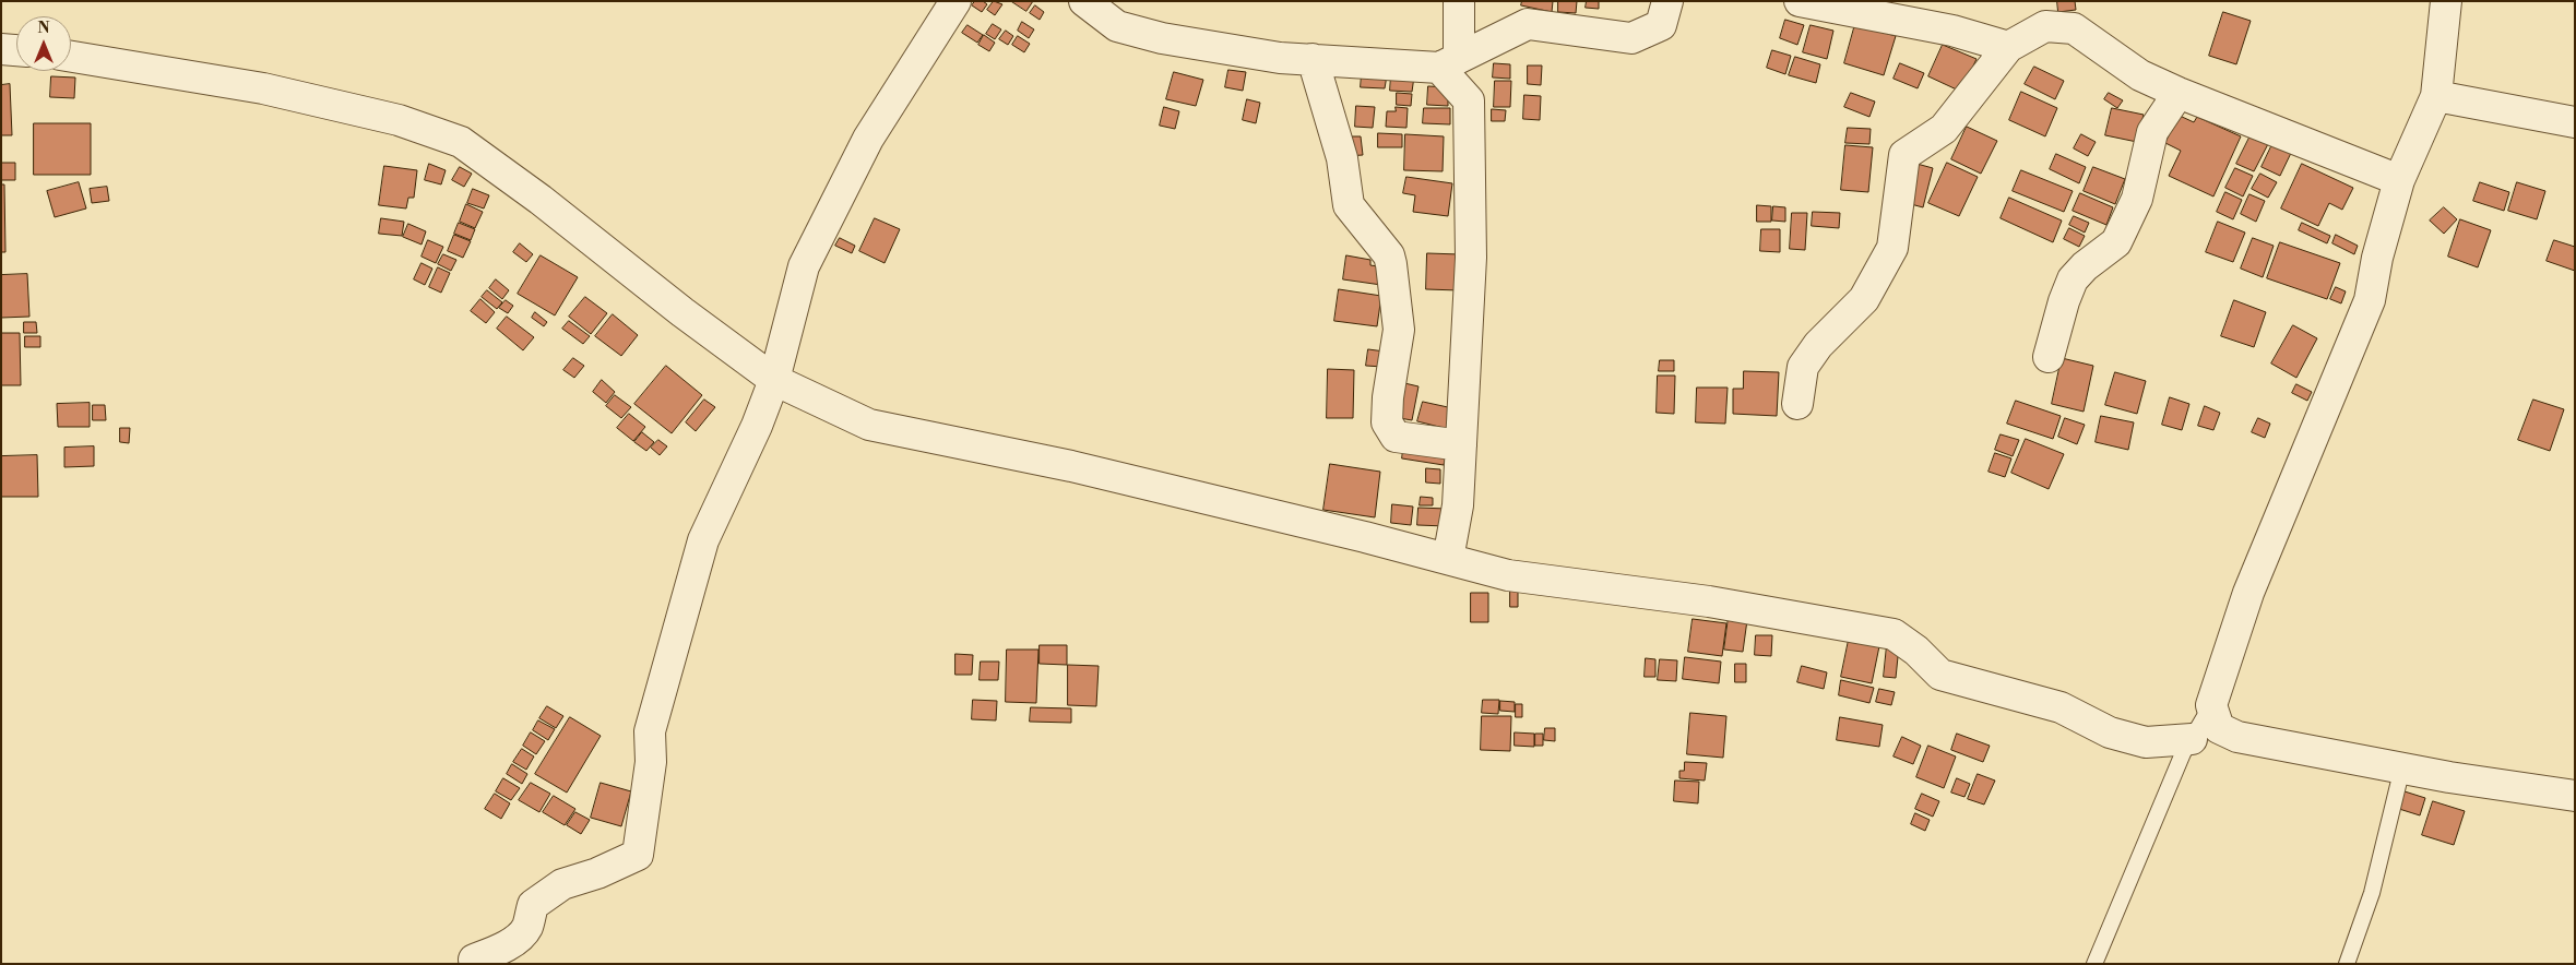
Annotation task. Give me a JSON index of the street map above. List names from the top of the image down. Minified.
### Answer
{"north":"top"}
